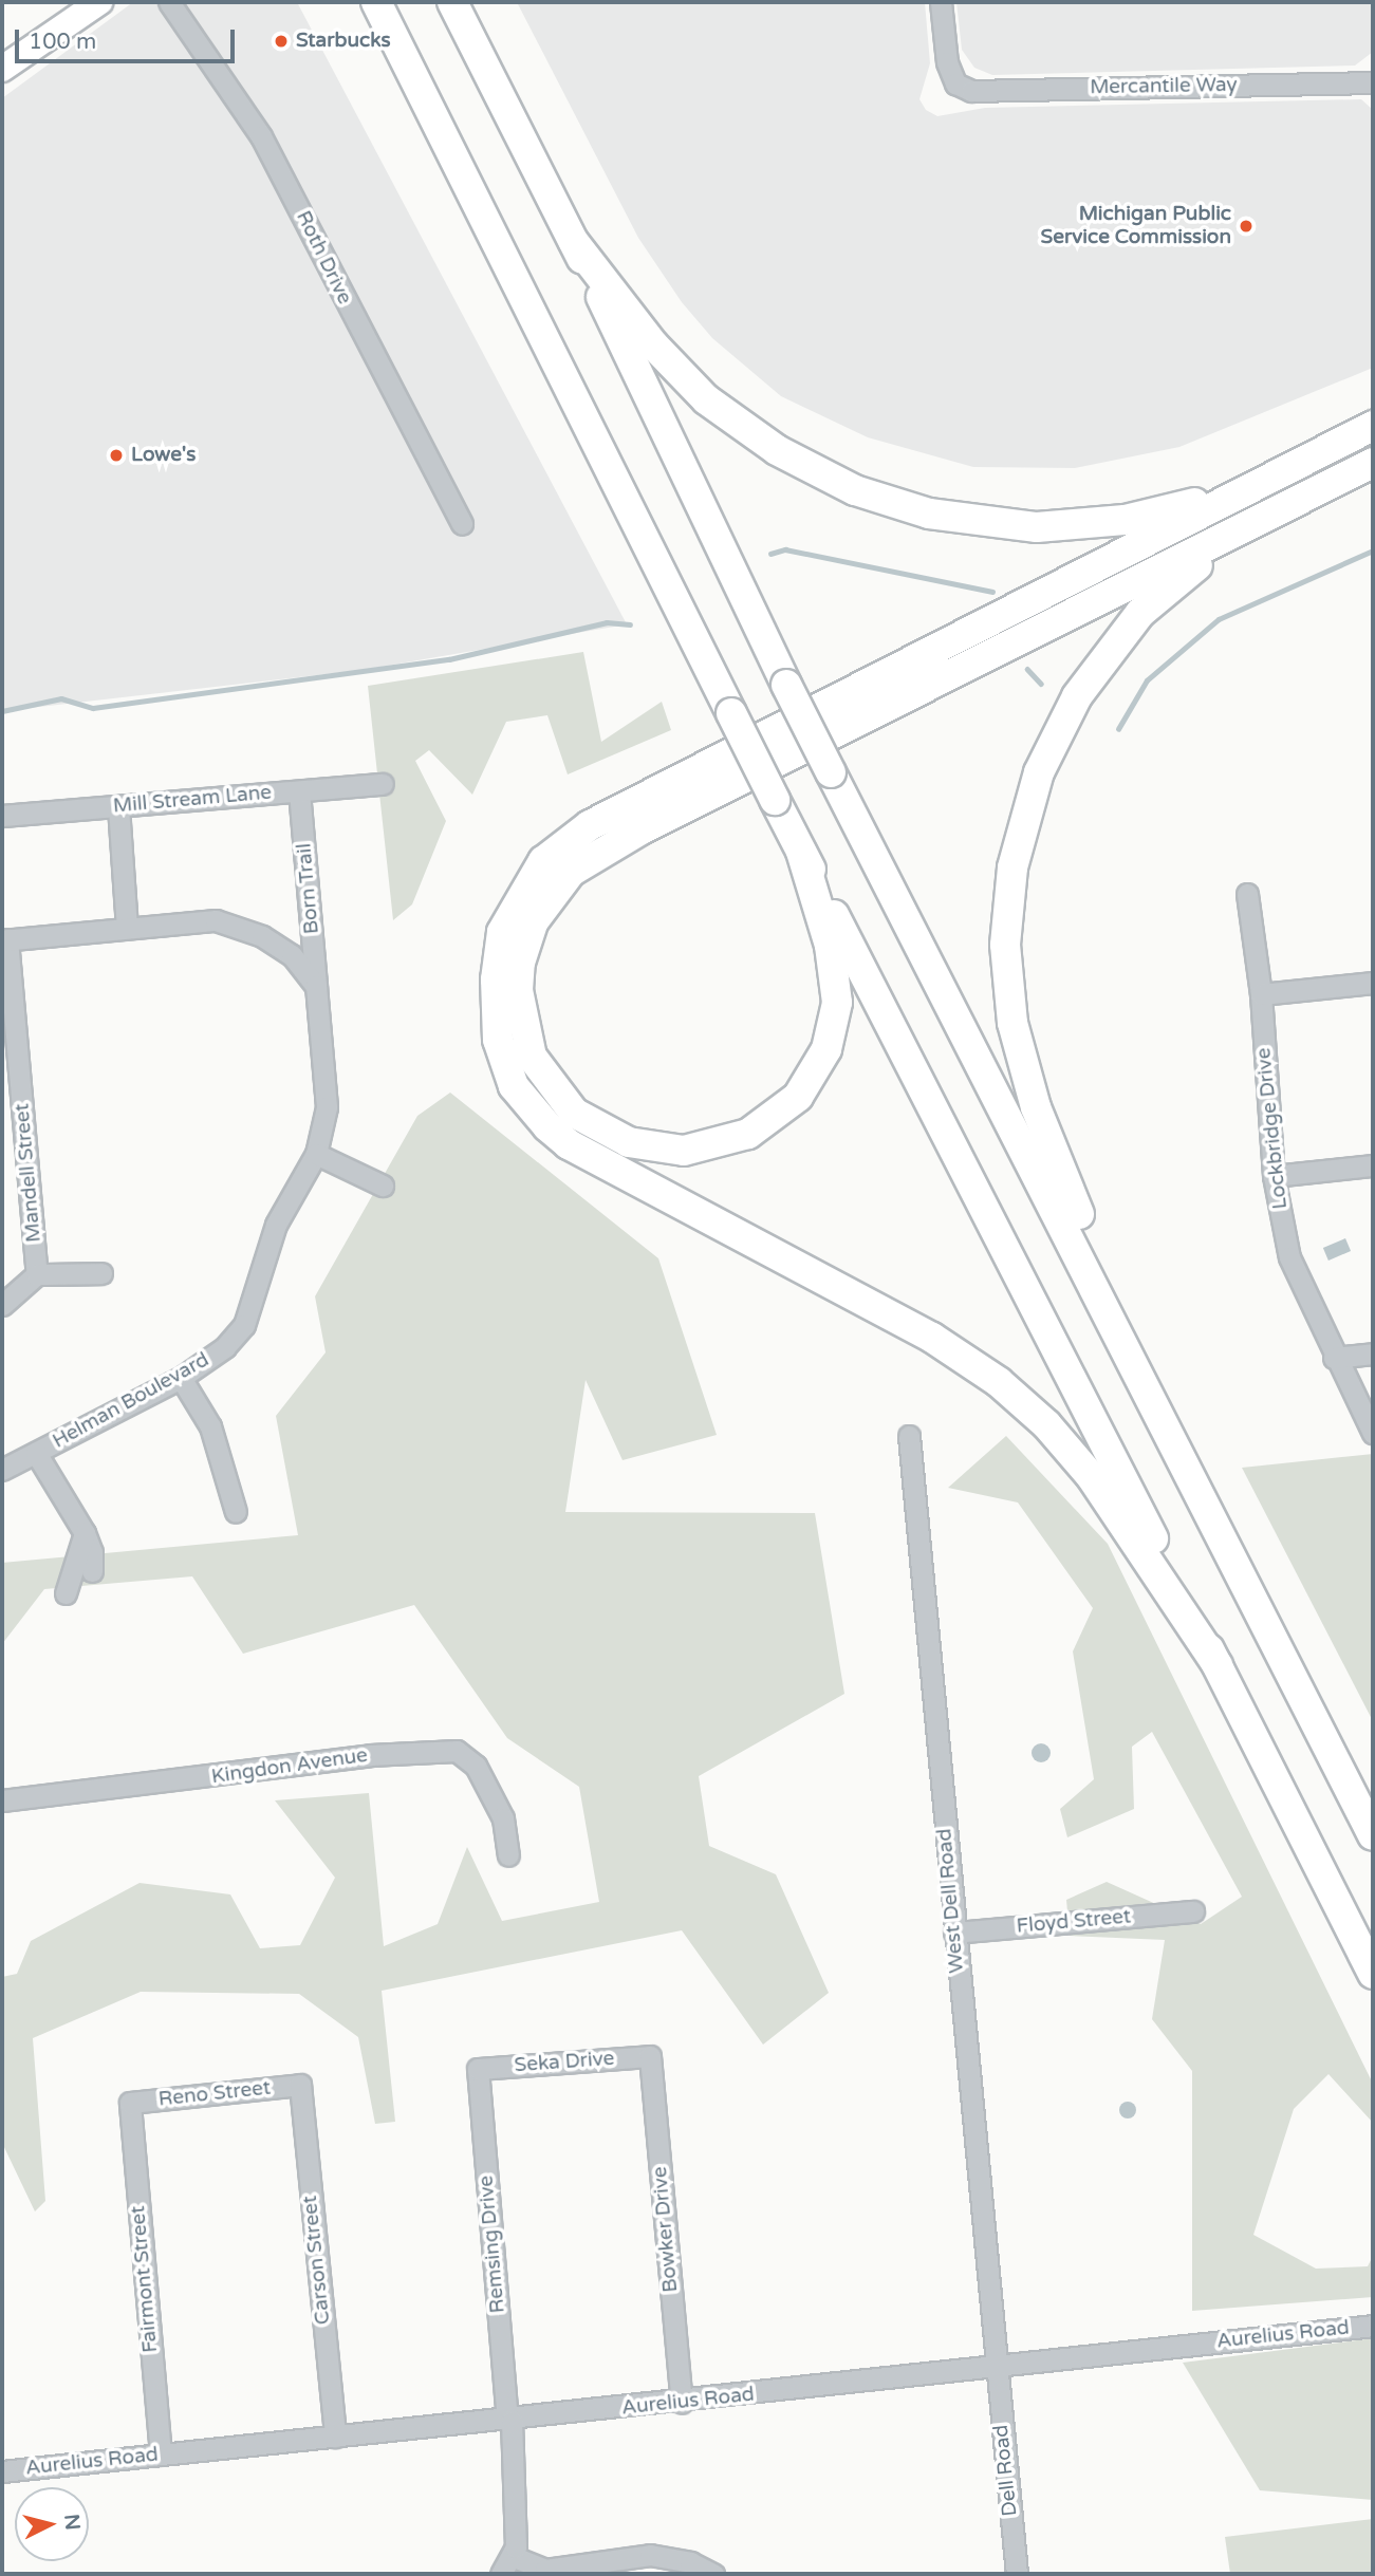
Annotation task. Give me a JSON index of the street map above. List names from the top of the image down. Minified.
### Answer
{"streets":{"street":["Mercantile Way","Roth Drive","Mill Stream Lane","Born Trail","Lockbridge Drive","Mandell Street","Helman Boulevard","Kingdon Avenue","West Dell Road","Floyd Street","Seka Drive","Reno Street","Bowker Drive","Remsing Drive","Carson Street","Fairmont Street","Aurelius Road","Dell Road"]},"crossings":[["Mill Stream Lane","Born Trail"],["Born Trail","Helman Boulevard"],["West Dell Road","Floyd Street"],["West Dell Road","Aurelius Road"],["West Dell Road","Dell Road"],["Seka Drive","Bowker Drive"],["Seka Drive","Remsing Drive"],["Reno Street","Carson Street"],["Reno Street","Fairmont Street"],["Bowker Drive","Aurelius Road"],["Remsing Drive","Aurelius Road"],["Carson Street","Aurelius Road"],["Fairmont Street","Aurelius Road"],["Aurelius Road","Dell Road"]],"places":["Starbucks","Michigan Public Service Commission","Lowe's"],"scale_bar":"100 m","north":"right"}
